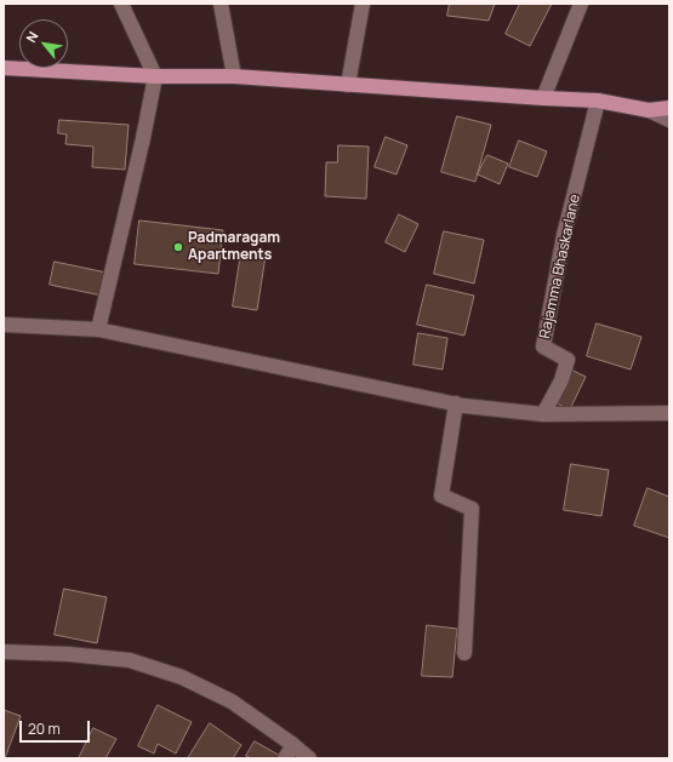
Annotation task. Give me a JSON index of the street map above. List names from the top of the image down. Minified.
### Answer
{"streets":{"street":["Rajamma Bhaskarlane"]},"places":["Padmaragam Apartments"],"scale_bar":"20 m","north":"top left"}
